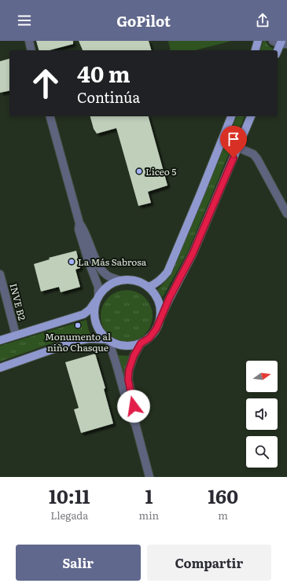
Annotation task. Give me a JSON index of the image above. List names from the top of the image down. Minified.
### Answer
{"streets":{"street":["INVE B2"]},"places":["Liceo 5","La Más Sabrosa","Monumento al niño Chasque"],"north":"right","page":{"header":"GoPilot","turn":["40 m","Continúa"],"eta":["10:11","Llegada","1","min","160","m"],"buttons":["Salir","Compartir"]}}
